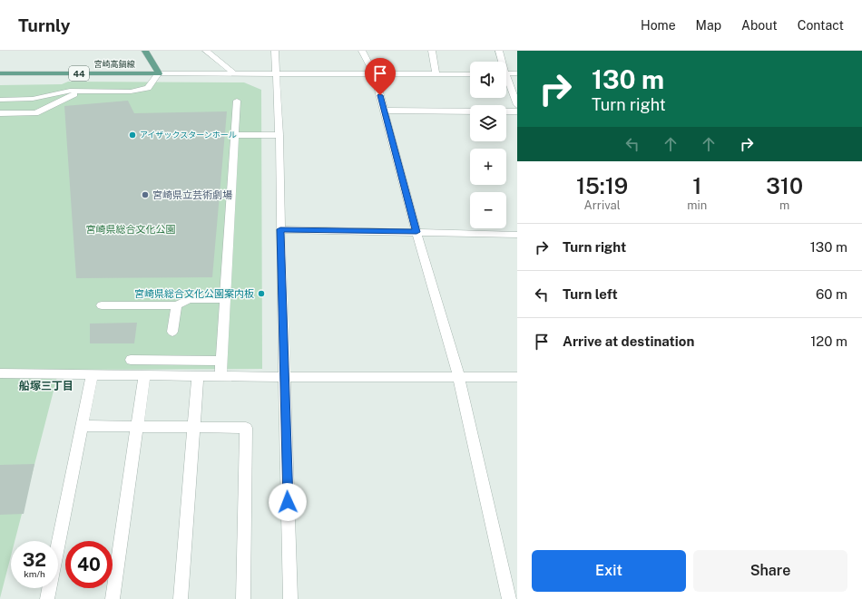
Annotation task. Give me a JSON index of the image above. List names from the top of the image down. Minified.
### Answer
{"streets":{"main road":["宮崎高鍋線","44"]},"districts":["船塚三丁目"],"parks":["宮崎県総合文化公園"],"places":["アイザックスターンホール","宮崎県立芸術劇場","宮崎県総合文化公園案内板"],"page":{"header":"Turnly","nav":["Home","Map","About","Contact"],"turn":["130 m","Turn right"],"map_buttons":["+","−"],"eta":["15:19","Arrival","1","min","310","m"],"list":[{"name":"Turn right","value":"130 m"},{"name":"Turn left","value":"60 m"},{"name":"Arrive at destination","value":"120 m"}],"speed":"32 km/h","limit":"40","buttons":["Exit","Share"]}}
